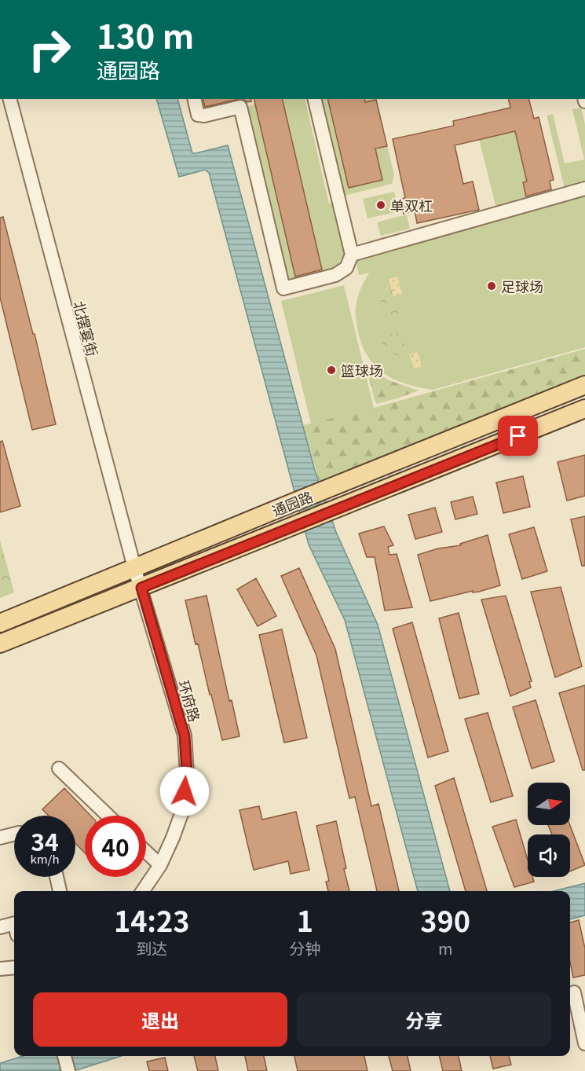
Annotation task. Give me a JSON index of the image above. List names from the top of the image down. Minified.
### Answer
{"streets":{"main road":["通园路"],"street":["北摆宴街","环府路"]},"crossings":[["北摆宴街","通园路"],["北摆宴街","环府路"],["通园路","环府路"]],"places":["单双杠","足球场","篮球场"],"north":"right","page":{"turn":["130 m","通园路"],"speed":"34 km/h","limit":"40","eta":["14:23","到达","1","分钟","390","m"],"buttons":["退出","分享"]}}
